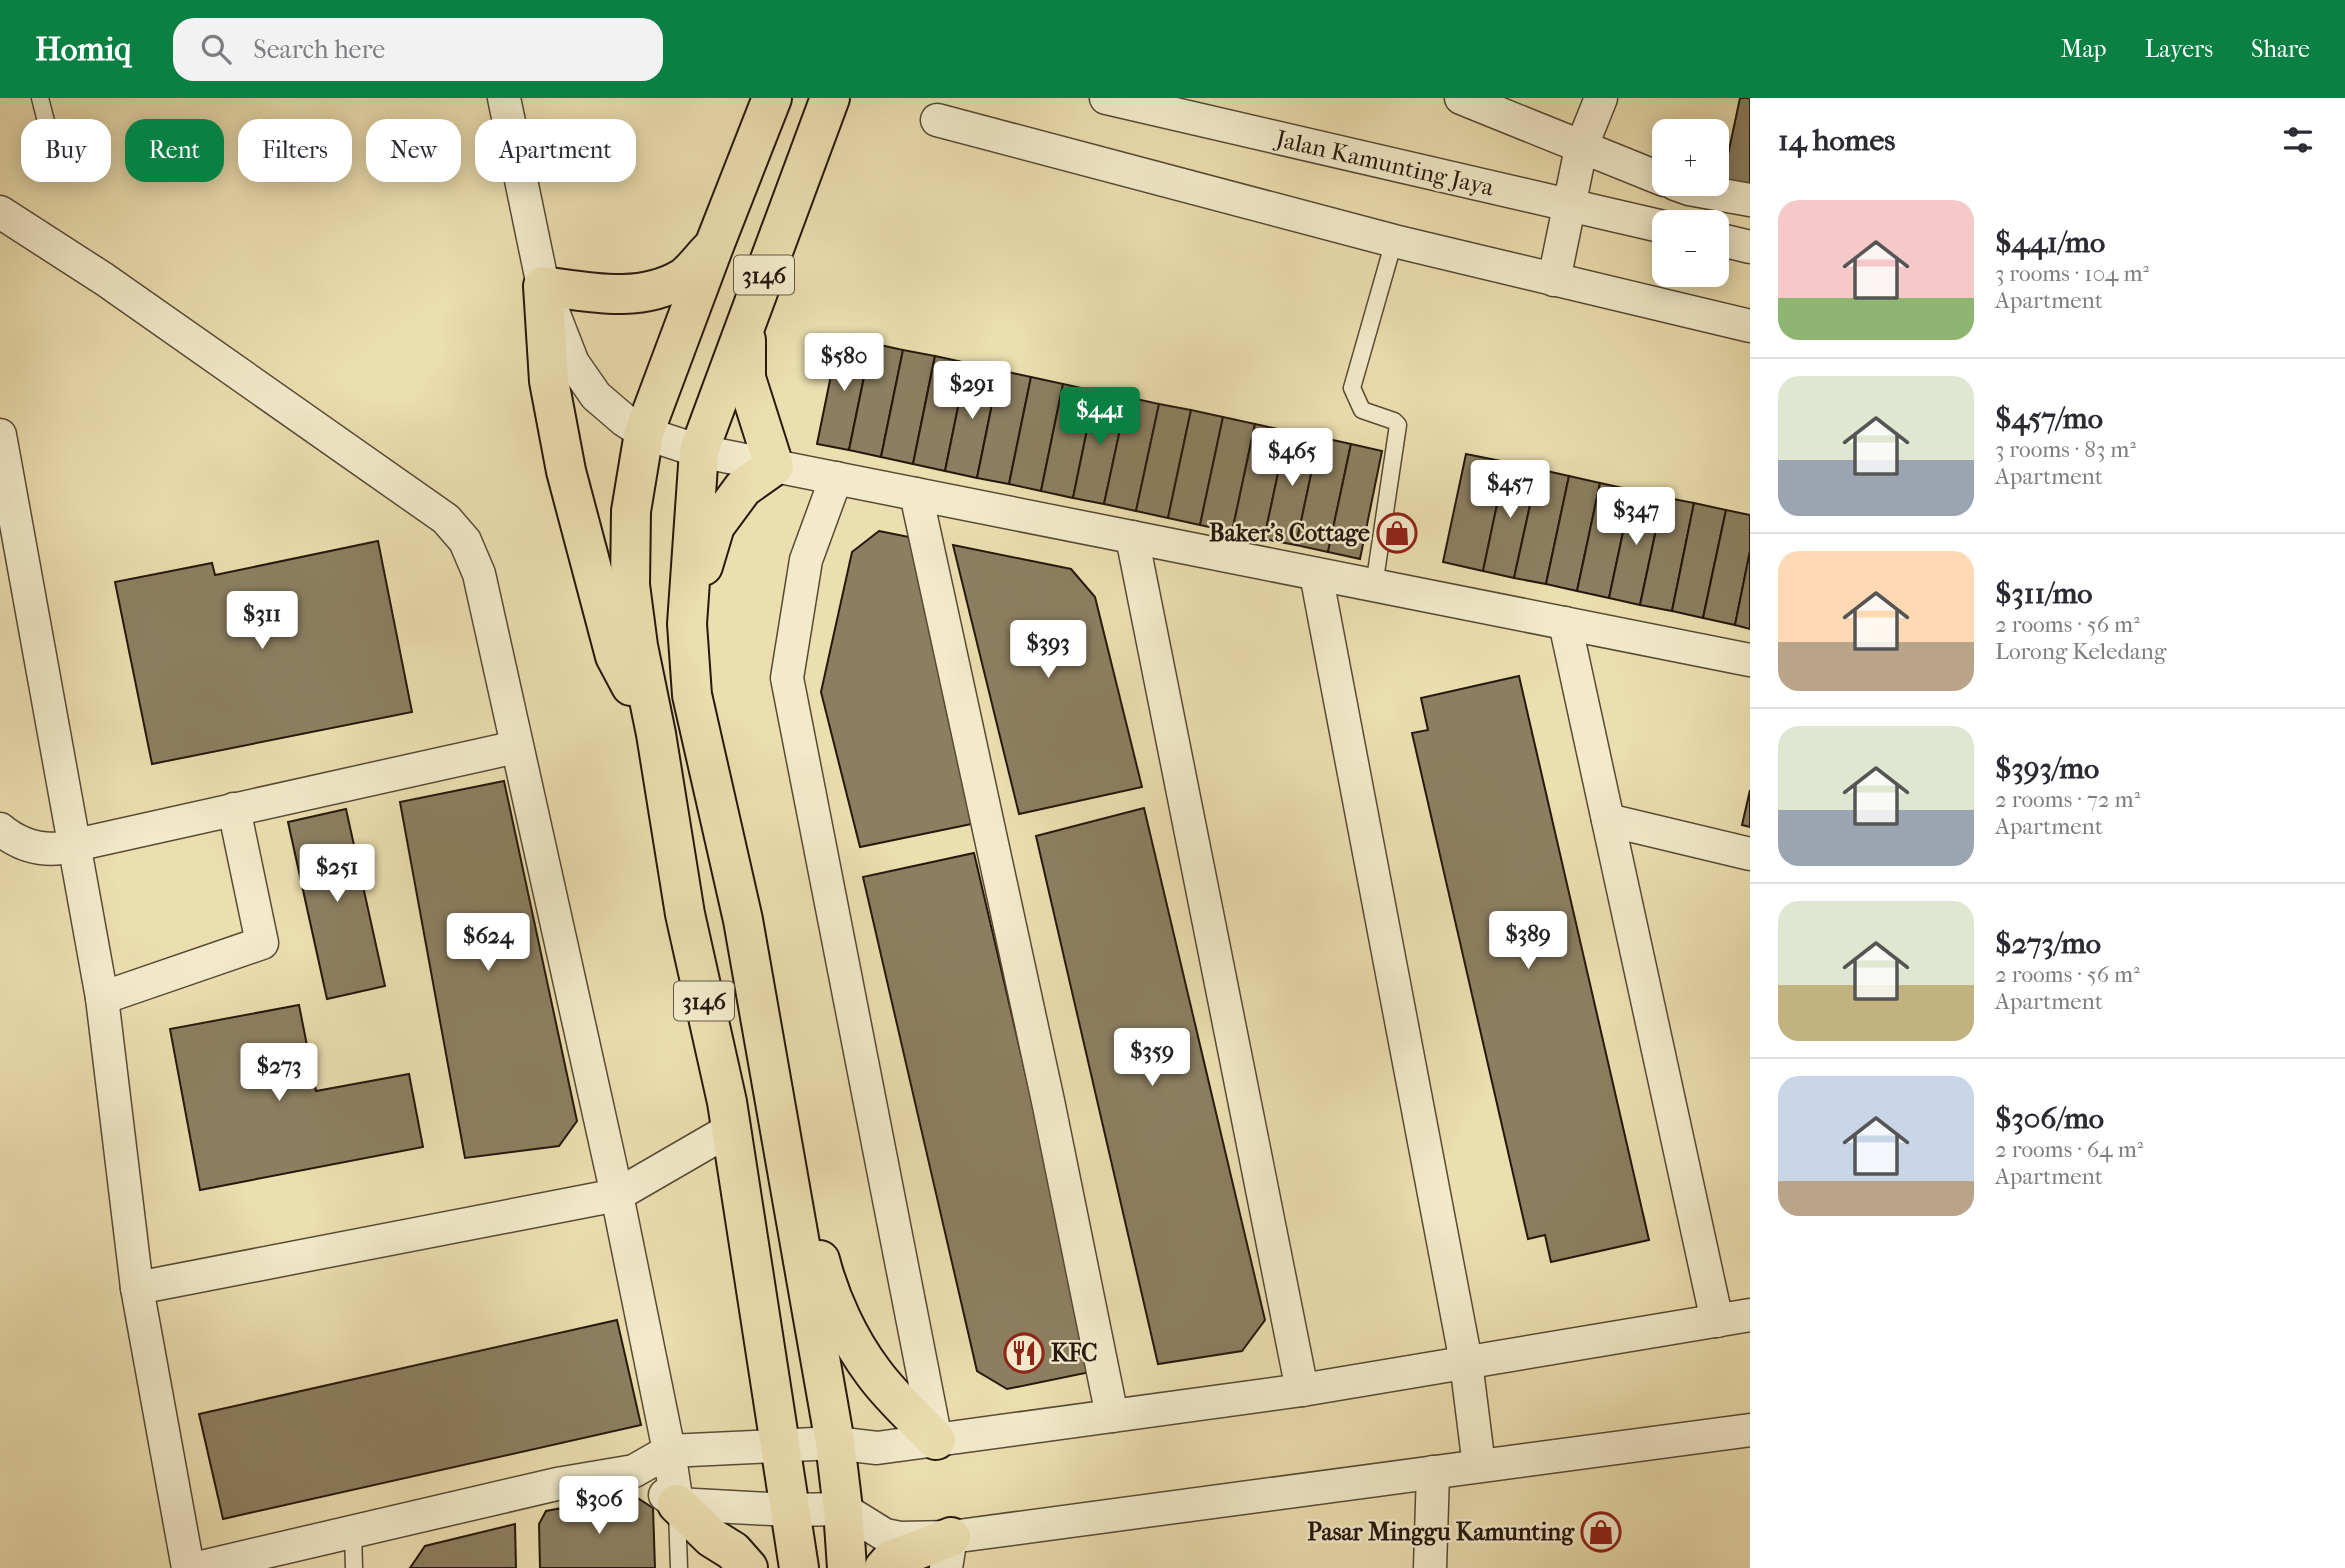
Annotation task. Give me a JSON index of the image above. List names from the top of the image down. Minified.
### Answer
{"streets":{"main road":["3146"],"street":["Jalan Kamunting Jaya"]},"places":{"shop":["Baker's Cottage","Pasar Minggu Kamunting"],"restaurant":["KFC"]},"page":{"header":"Homiq","search":"Search here","nav":["Map","Layers","Share"],"heading":"14 homes","map_buttons":["+","−"],"chip":["Buy","Rent","Filters","New","Apartment"],"list":[{"name":"$441/mo","note":"3 rooms · 104 m² · Apartment"},{"name":"$457/mo","note":"3 rooms · 83 m² · Apartment"},{"name":"$311/mo","note":"2 rooms · 56 m² · Lorong Keledang"},{"name":"$393/mo","note":"2 rooms · 72 m² · Apartment"},{"name":"$273/mo","note":"2 rooms · 56 m² · Apartment"},{"name":"$306/mo","note":"2 rooms · 64 m² · Apartment"}],"price":["$580","$291","$441","$465","$457","$347","$311","$393","$251","$389","$624","$359","$273","$306"]}}
